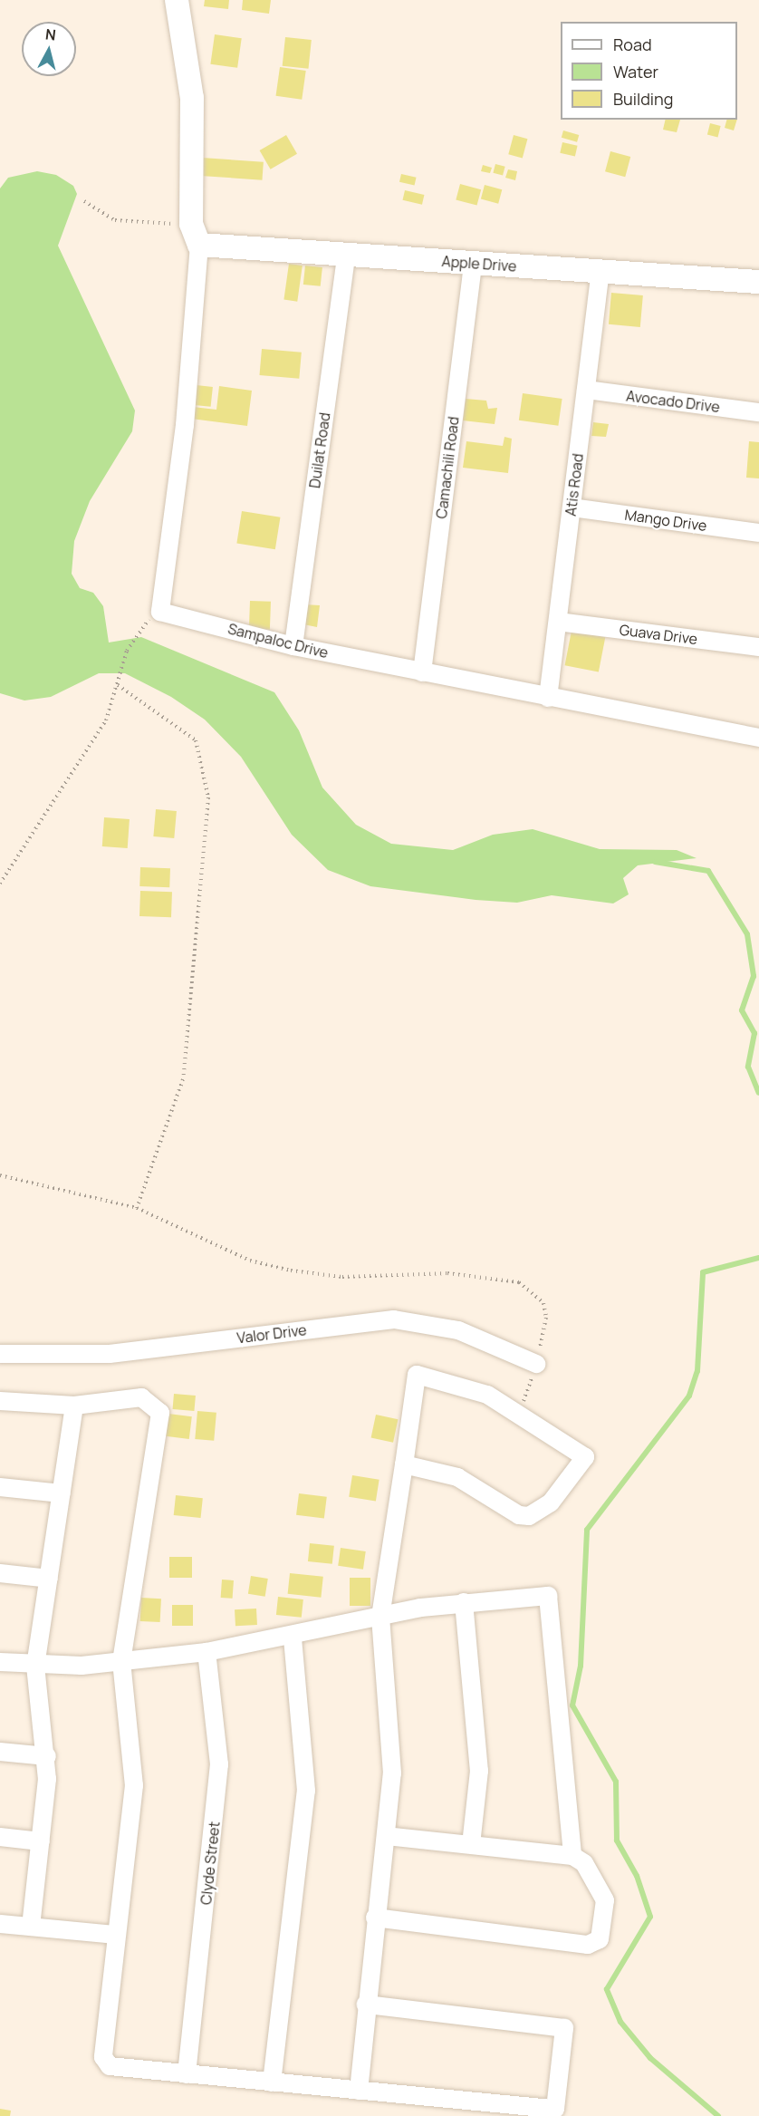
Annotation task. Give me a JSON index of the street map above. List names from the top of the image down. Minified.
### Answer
{"streets":{"street":["Apple Drive","Avocado Drive","Duilat Road","Camachili Road","Atis Road","Mango Drive","Guava Drive","Sampaloc Drive","Valor Drive","Clyde Street"]},"crossings":[["Apple Drive","Duilat Road"],["Apple Drive","Camachili Road"],["Apple Drive","Atis Road"],["Avocado Drive","Atis Road"],["Duilat Road","Sampaloc Drive"],["Camachili Road","Sampaloc Drive"],["Atis Road","Mango Drive"],["Atis Road","Guava Drive"],["Atis Road","Sampaloc Drive"]],"legend":["Road","Water","Building"],"north":"top"}
